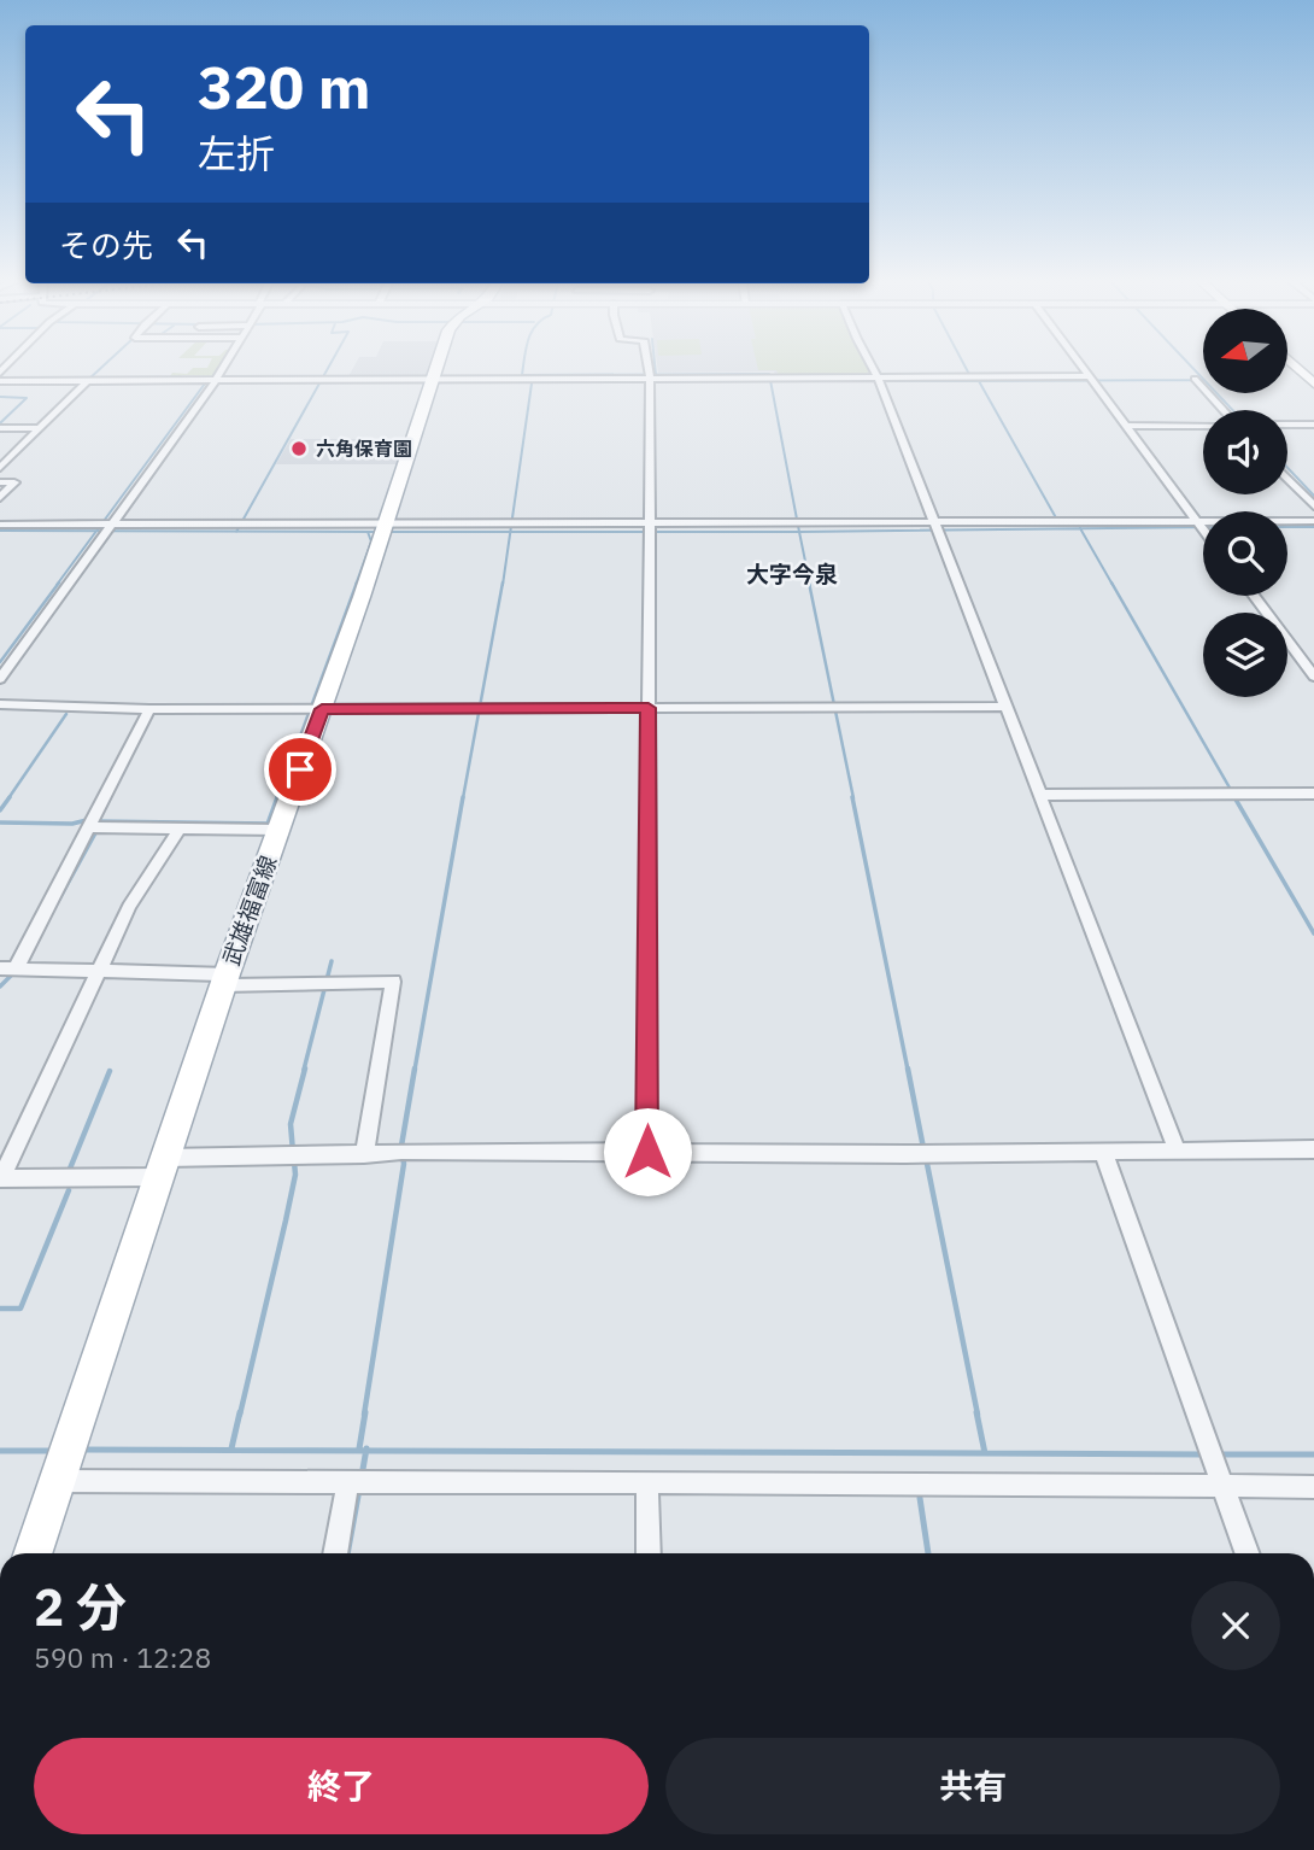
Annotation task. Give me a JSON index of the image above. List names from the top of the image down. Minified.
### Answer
{"streets":{"main road":["武雄福富線"]},"districts":["大字今泉"],"places":["六角保育園"],"north":"left","page":{"turn":["320 m","左折"],"then":"その先","heading":["2 分","590 m · 12:28"],"buttons":["終了","共有"]}}
